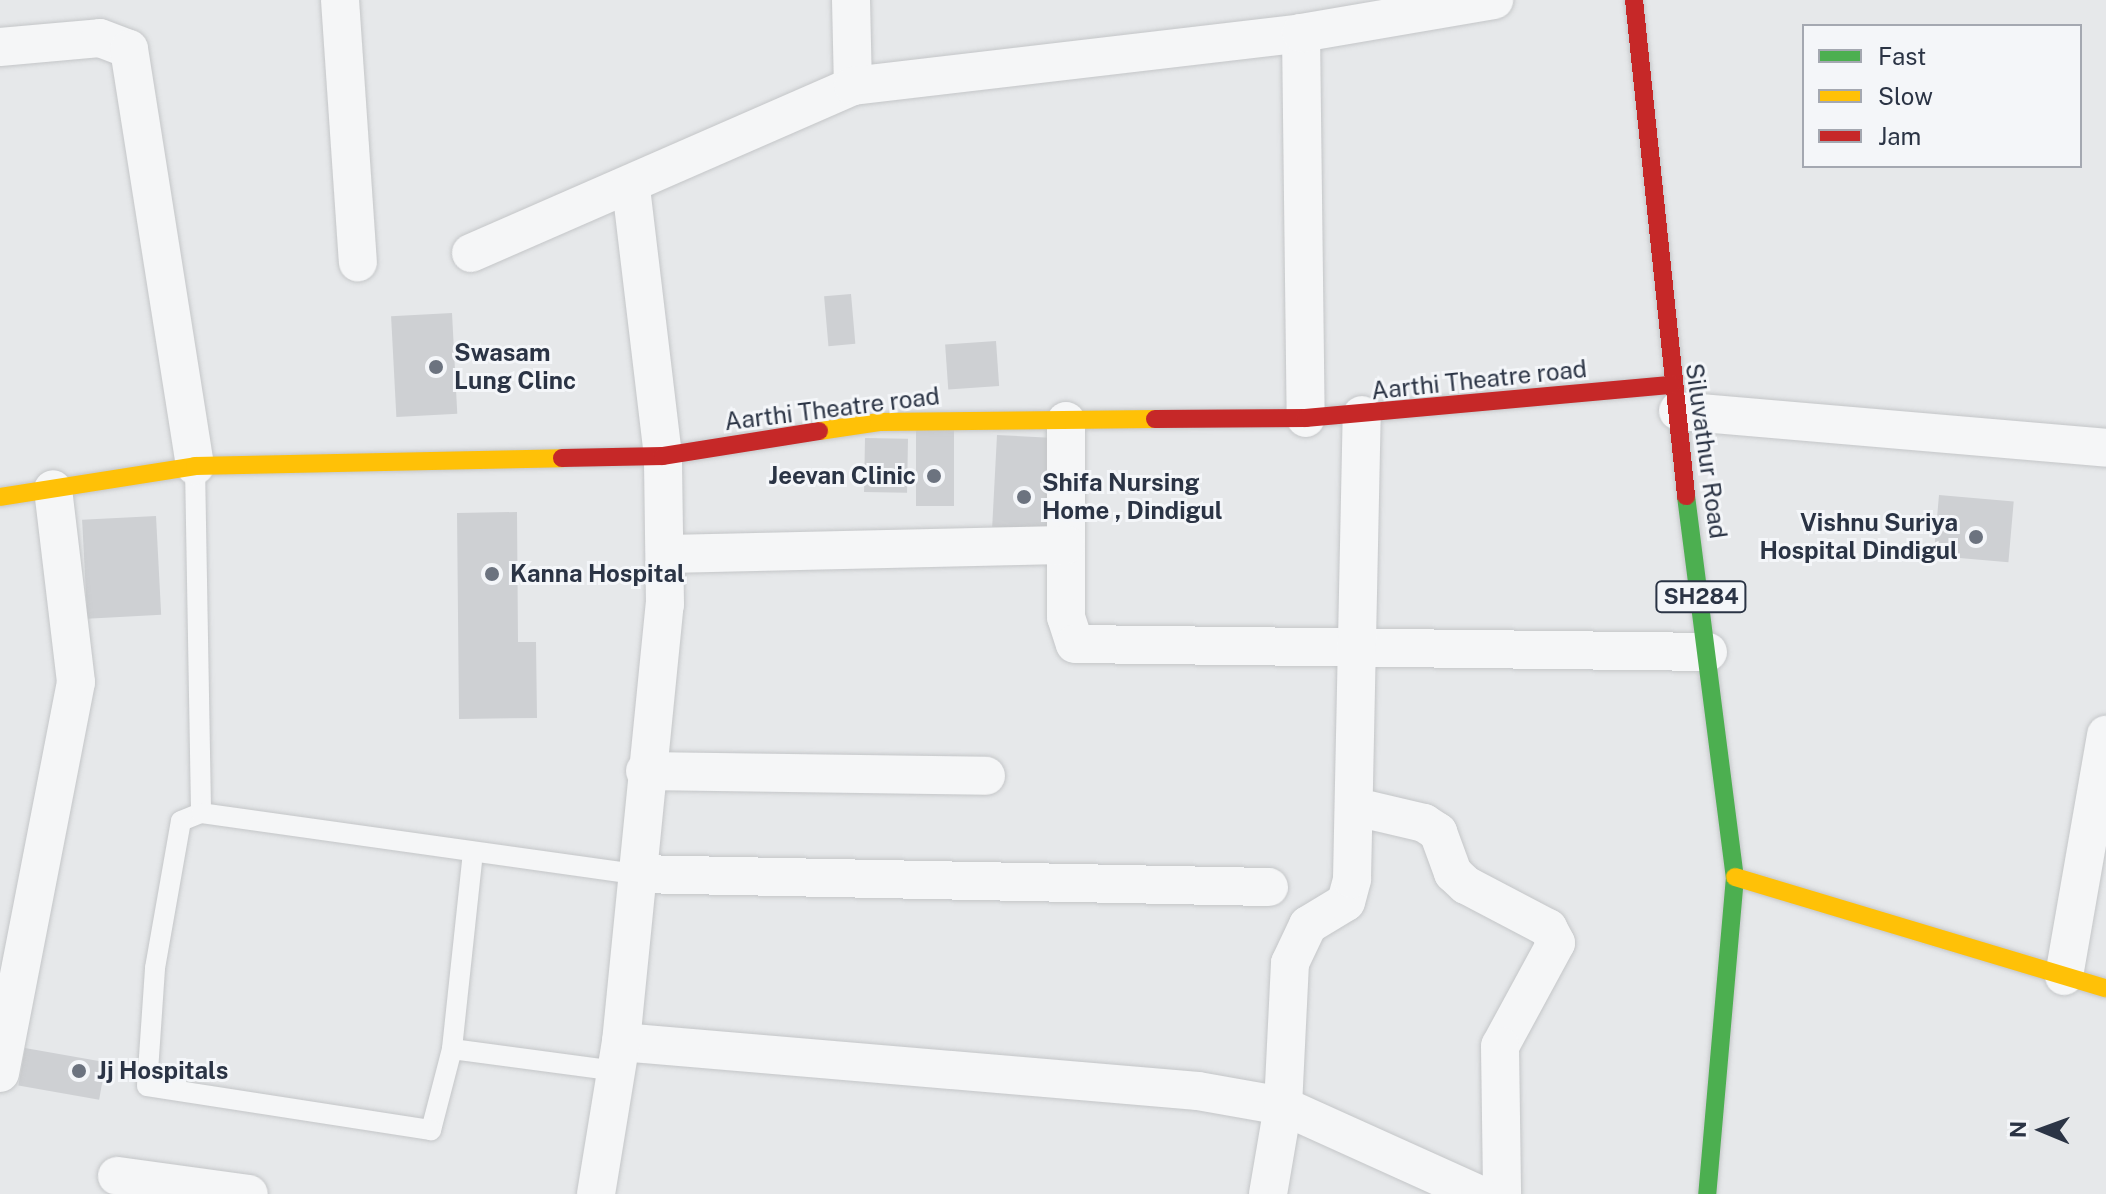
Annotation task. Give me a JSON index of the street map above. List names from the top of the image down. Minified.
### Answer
{"streets":{"main road":["Aarthi Theatre road","Siluvathur Road","SH284"]},"crossings":[["Aarthi Theatre road","Siluvathur Road"]],"places":["Swasam Lung Clinc","Jeevan Clinic","Shifa Nursing Home , Dindigul","Vishnu Suriya Hospital Dindigul","Kanna Hospital","Jj Hospitals"],"legend":["Fast","Slow","Jam"],"north":"left"}
